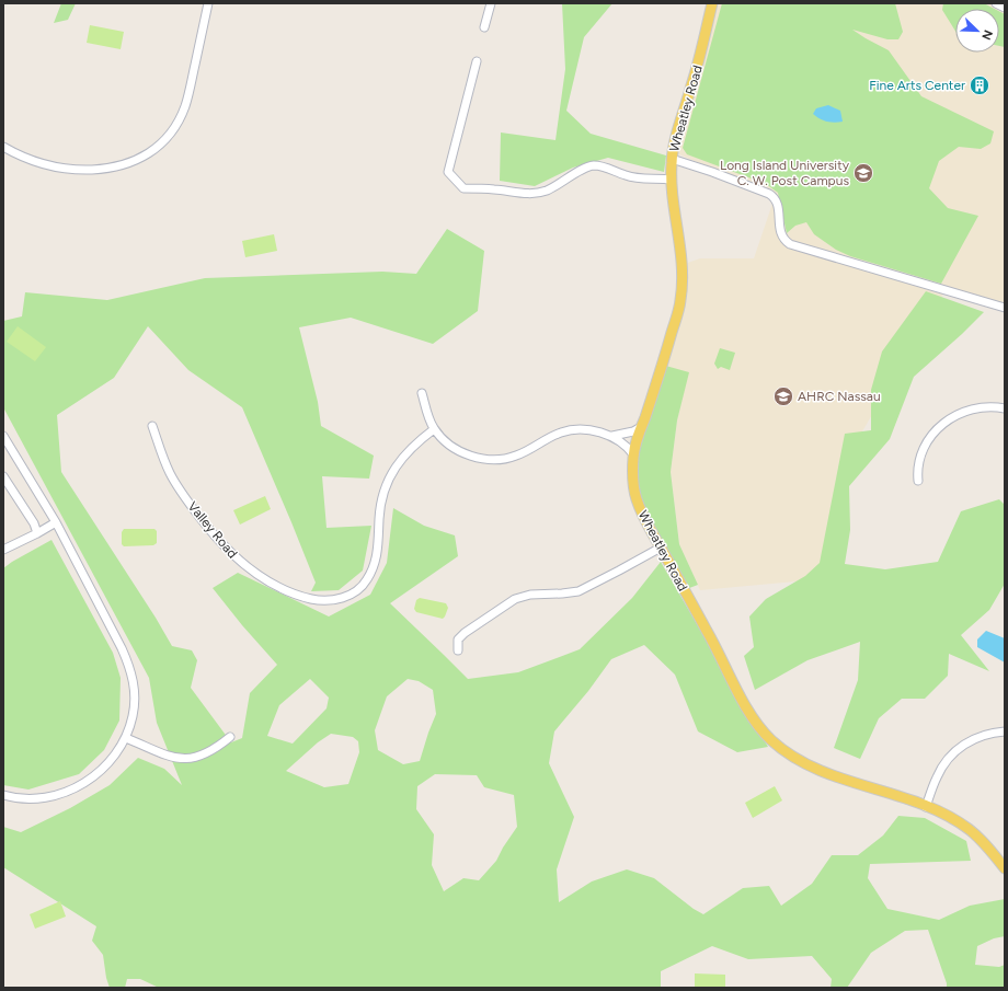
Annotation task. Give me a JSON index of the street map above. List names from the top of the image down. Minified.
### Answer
{"streets":{"main road":["Wheatley Road"],"street":["Valley Road"]},"places":{"building":["Fine Arts Center"],"school or university":["Long Island University C. W. Post Campus","AHRC Nassau"]},"north":"bottom right"}
